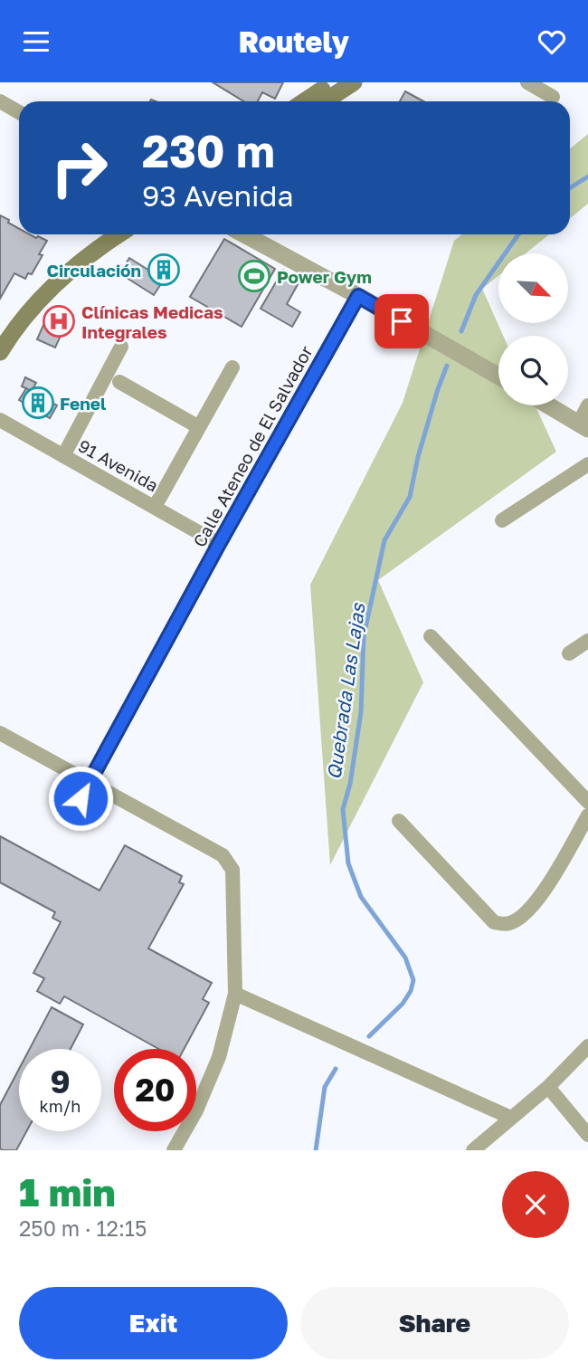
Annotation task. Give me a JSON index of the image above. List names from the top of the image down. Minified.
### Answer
{"streets":{"street":["Calle Ateneo de El Salvador","91 Avenida"]},"crossings":[["Calle Ateneo de El Salvador","91 Avenida"]],"water":["Quebrada Las Lajas"],"places":{"building":["Circulación","Fenel"],"sports":["Power Gym"],"hospital":["Clínicas Medicas Integrales"]},"north":"bottom right","page":{"header":"Routely","turn":["230 m","93 Avenida"],"speed":"9 km/h","limit":"20","heading":["1 min","250 m · 12:15"],"buttons":["Exit","Share"]}}
